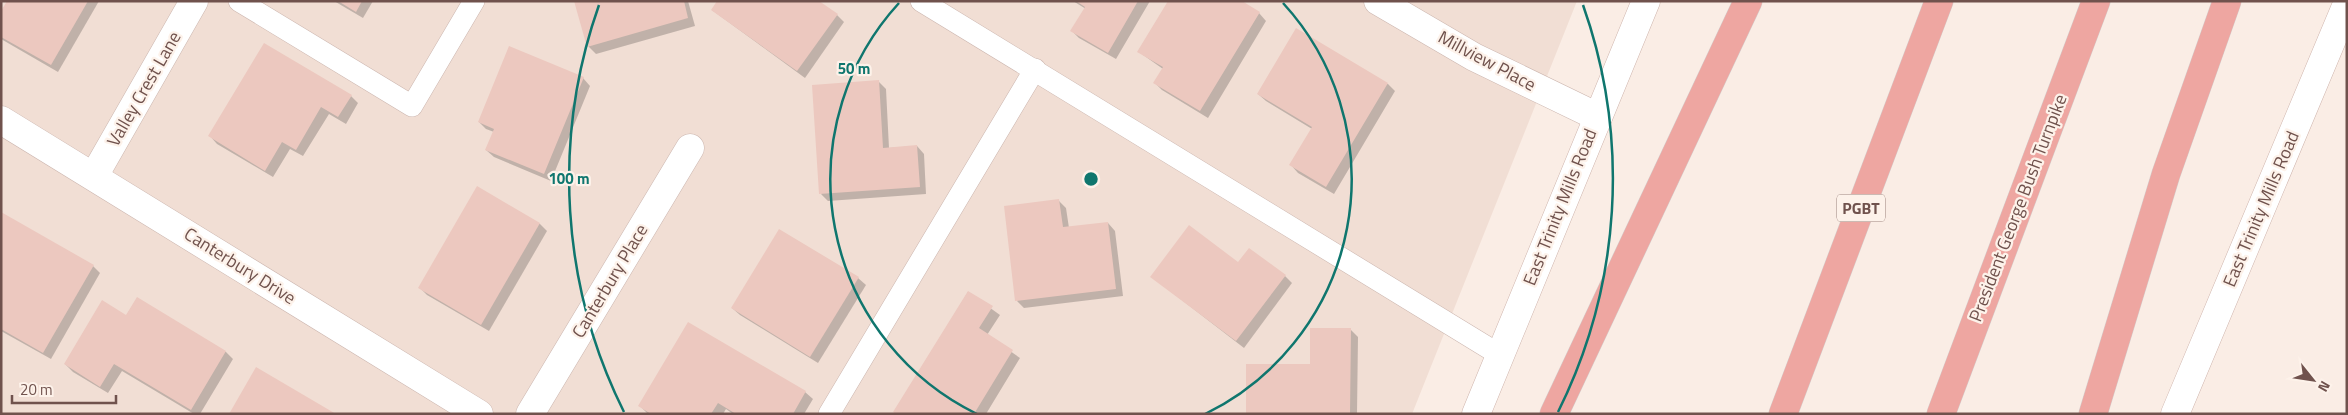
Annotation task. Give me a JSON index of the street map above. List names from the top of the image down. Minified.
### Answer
{"streets":{"highway":["PGBT","President George Bush Turnpike"],"street":["Millview Place","Valley Crest Lane","East Trinity Mills Road","Canterbury Drive","Canterbury Place"]},"crossings":[["Millview Place","East Trinity Mills Road"],["Valley Crest Lane","Canterbury Drive"]],"scale_bar":"20 m","north":"bottom right","rings":["50 m","100 m"]}
